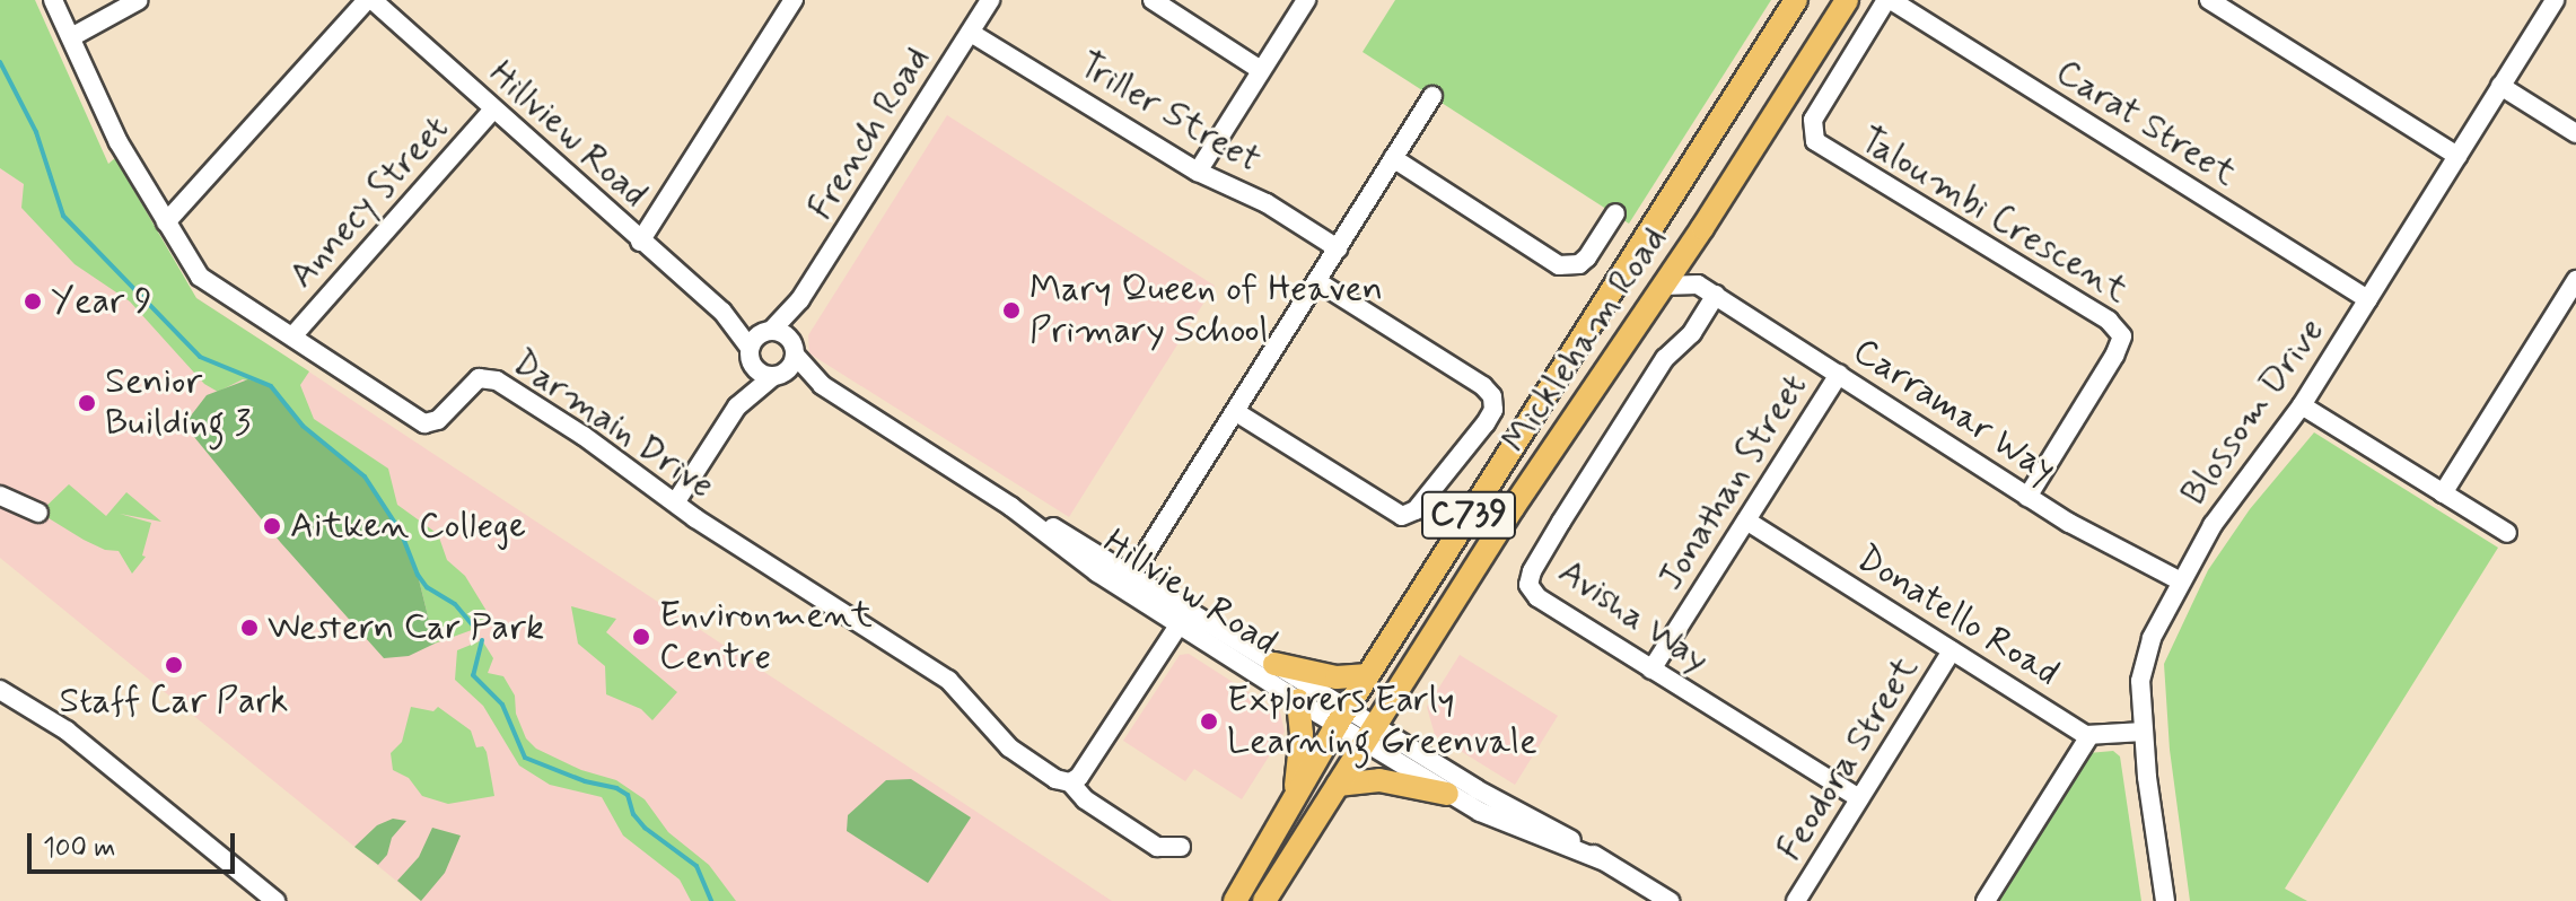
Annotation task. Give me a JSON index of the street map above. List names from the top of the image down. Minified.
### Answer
{"streets":{"main road":["Mickleham Road","C739"],"street":["Triller Street","Carat Street","French Road","Hillview Road","Annecy Street","Taloumbi Crescent","Carramar Way","Blossom Drive","Darmain Drive","Jonathan Street","Avisha Way","Donatello Road","Feodora Street"]},"crossings":[["Triller Street","French Road"],["Carat Street","Taloumbi Crescent"],["Carat Street","Blossom Drive"],["French Road","Hillview Road"],["Hillview Road","Annecy Street"],["Hillview Road","Mickleham Road"],["Annecy Street","Darmain Drive"],["Taloumbi Crescent","Carramar Way"],["Carramar Way","Blossom Drive"],["Carramar Way","Jonathan Street"],["Carramar Way","Avisha Way"],["Jonathan Street","Avisha Way"],["Jonathan Street","Donatello Road"],["Avisha Way","Feodora Street"],["Donatello Road","Feodora Street"]],"places":["Year 9","Mary Queen of Heaven Primary School","Senior Building 3","Aitken College","Western Car Park","Environment Centre","Staff Car Park","Explorers Early Learning Greenvale"],"scale_bar":"100 m"}
